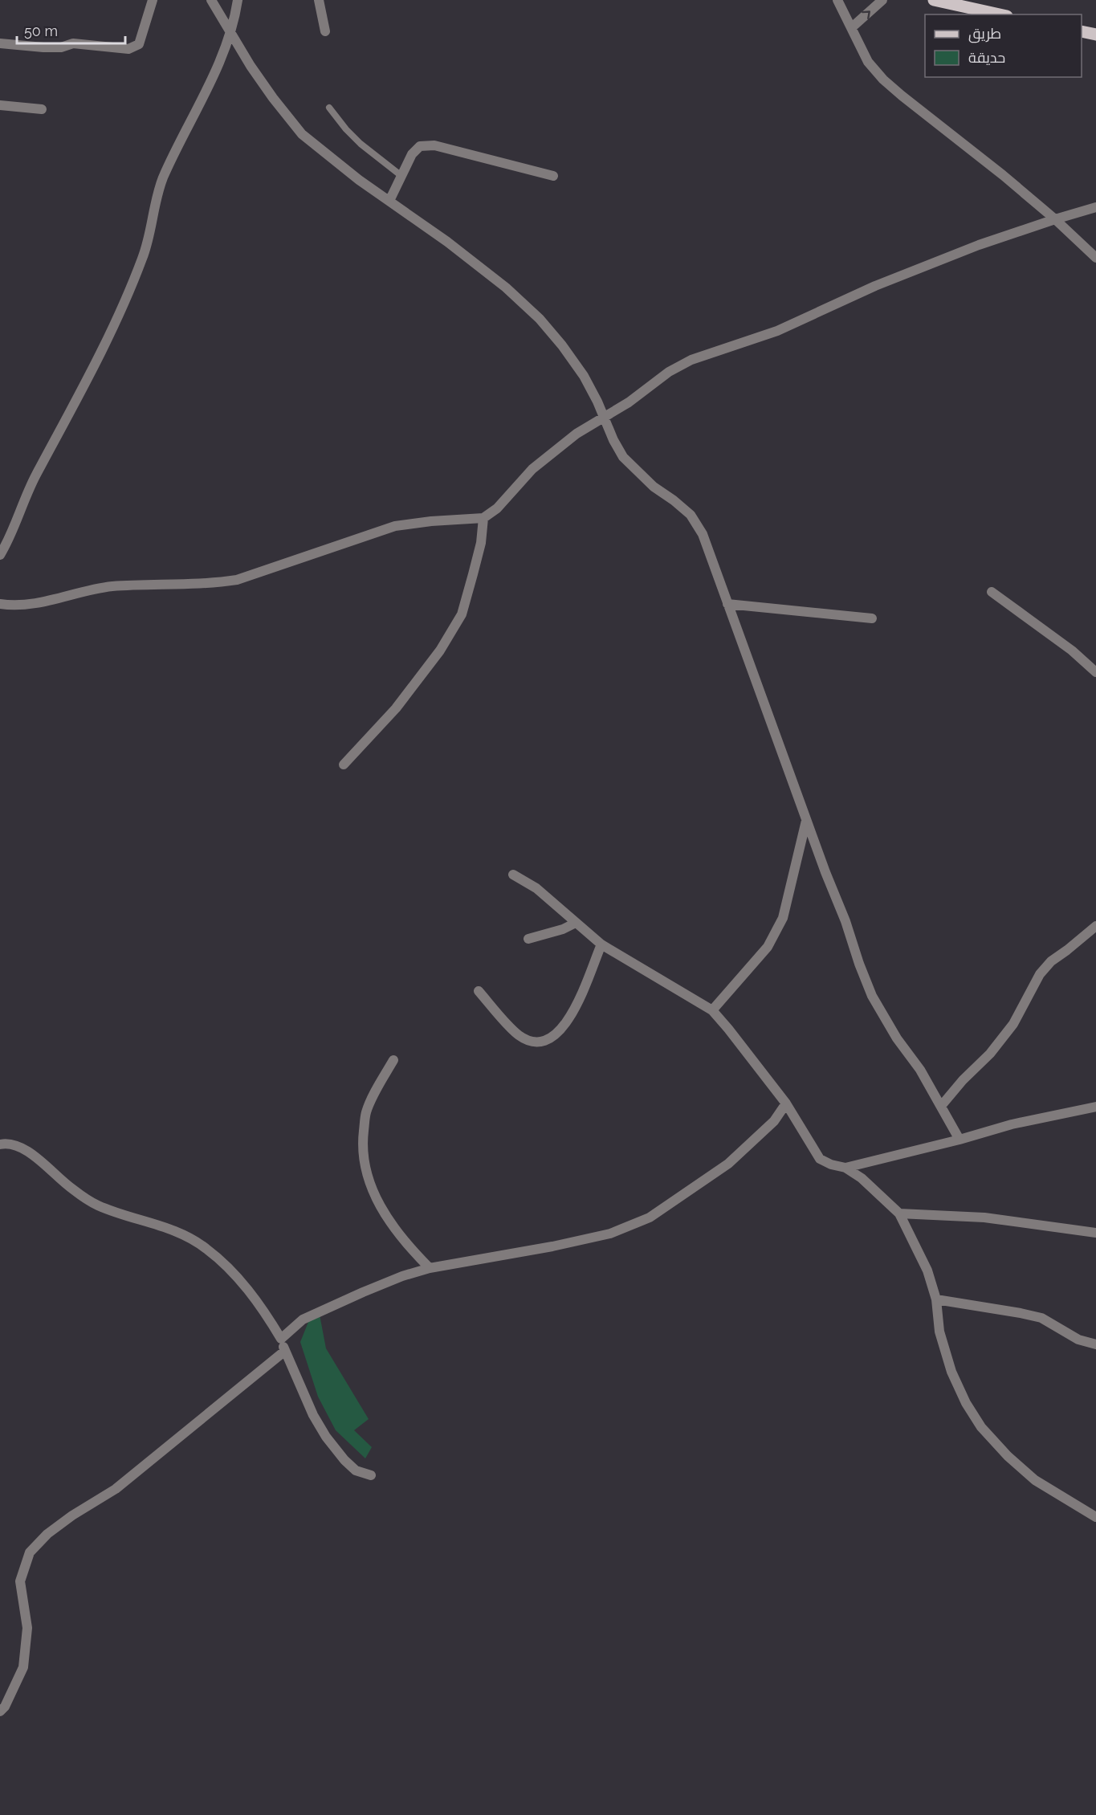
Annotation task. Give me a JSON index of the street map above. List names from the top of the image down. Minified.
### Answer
{"legend":["طريق","حديقة"],"scale_bar":"50 m"}
